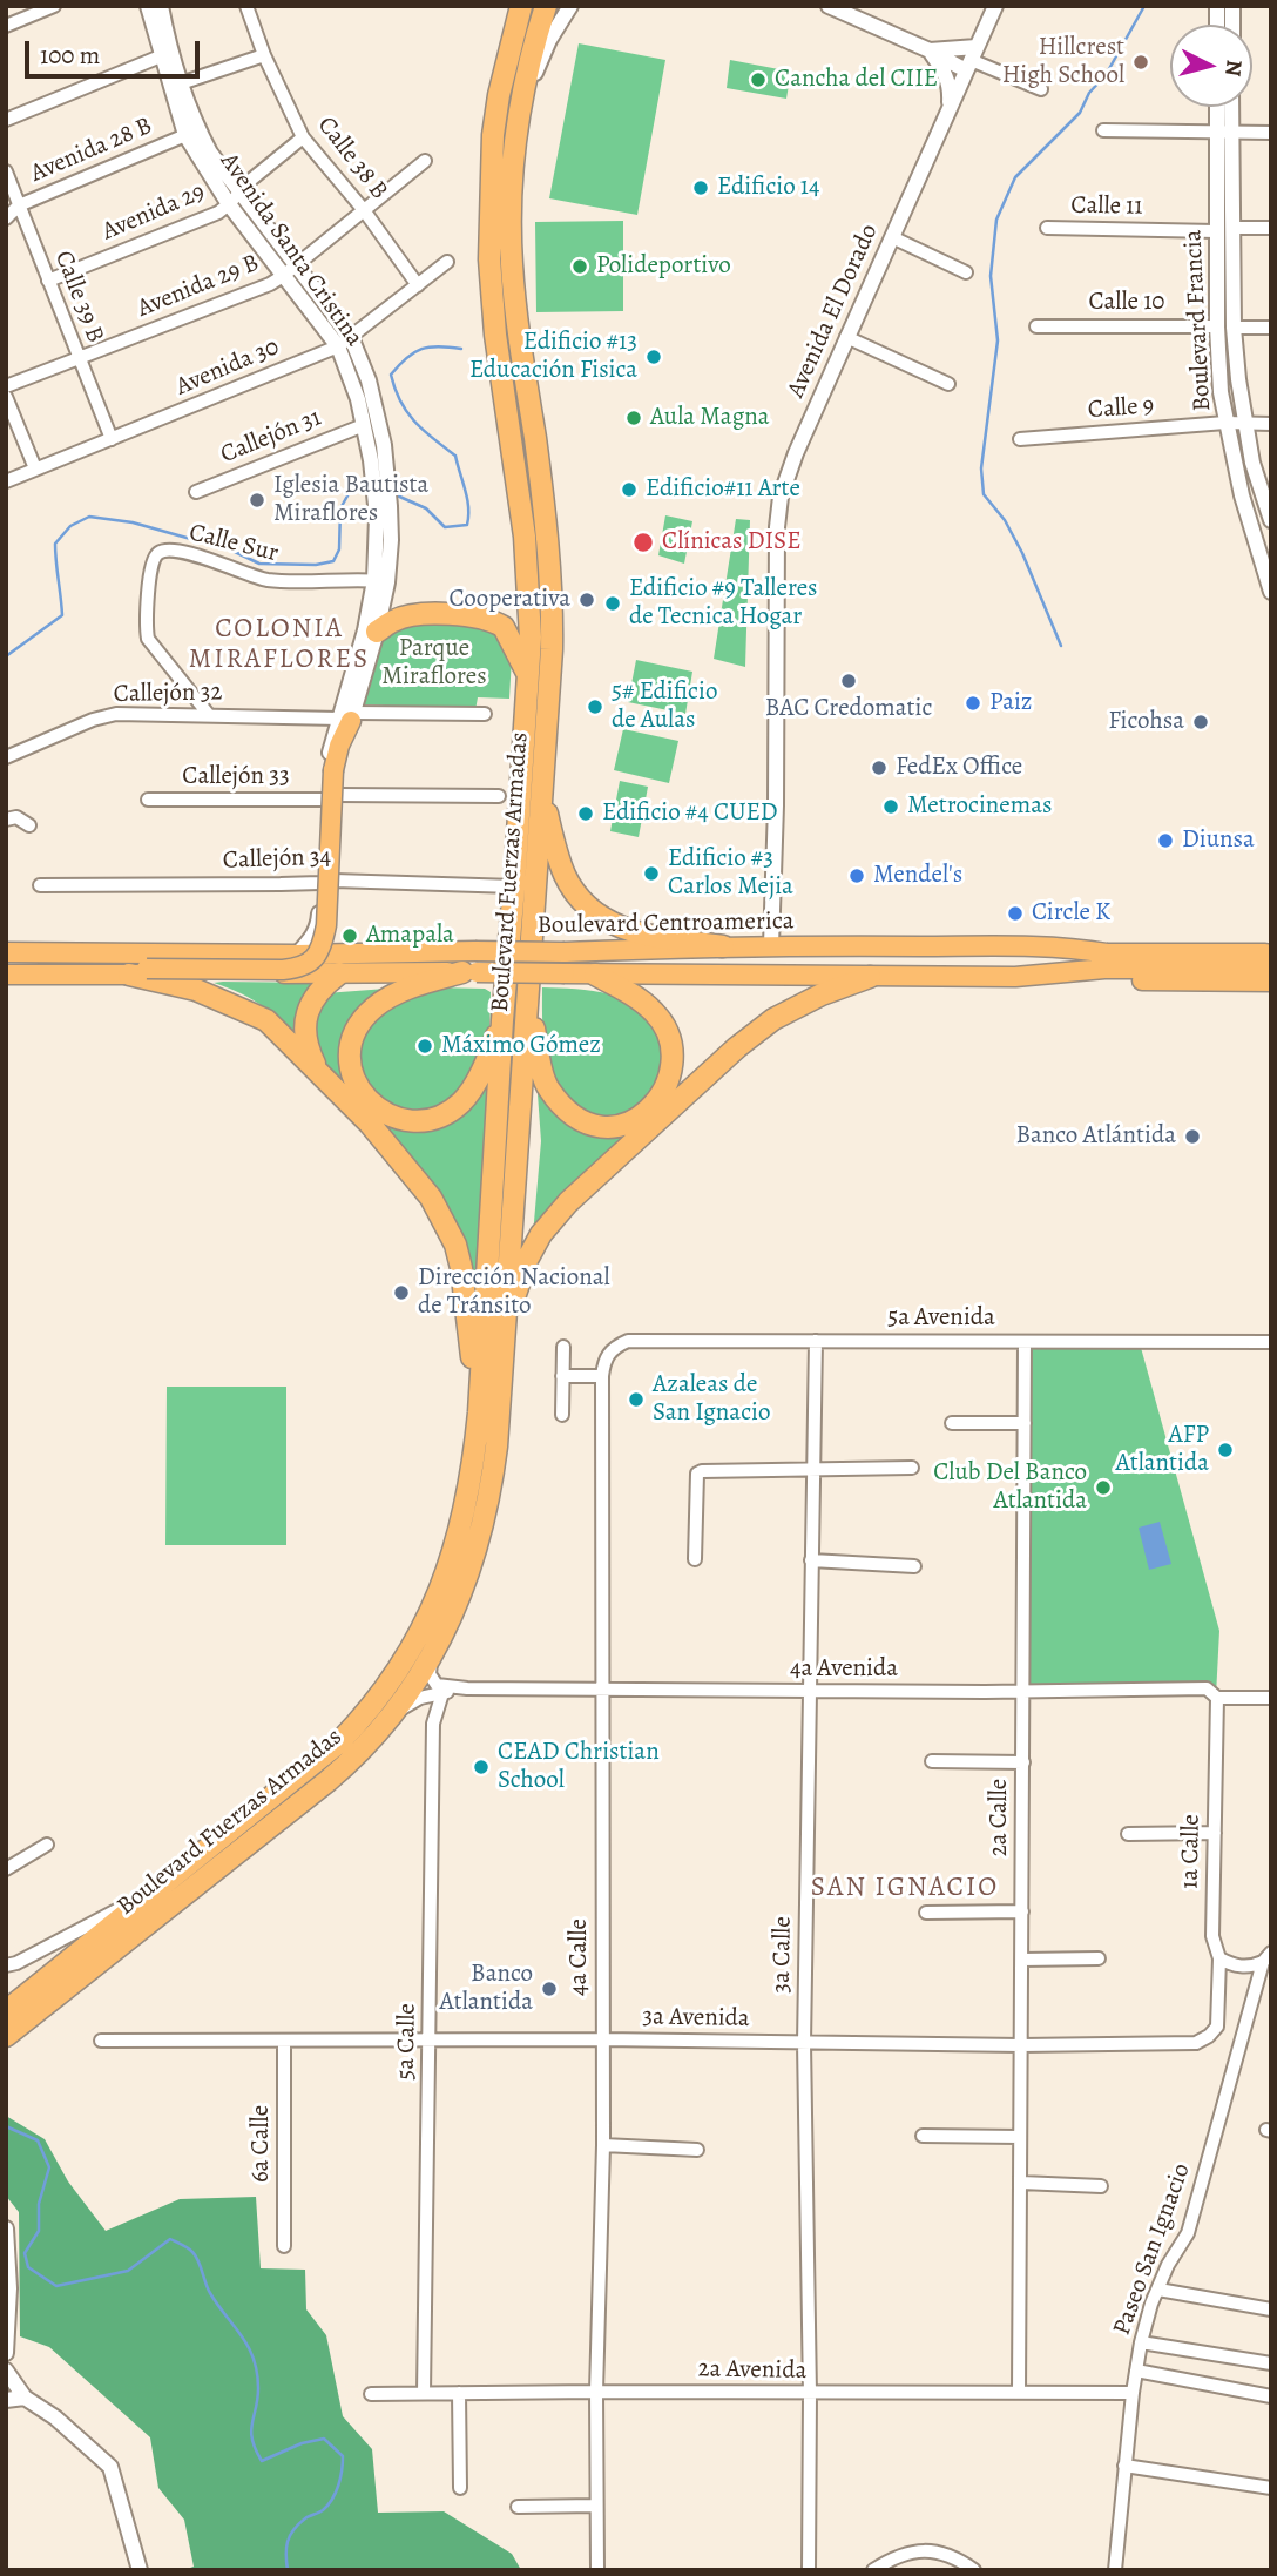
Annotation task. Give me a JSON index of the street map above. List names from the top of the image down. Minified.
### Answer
{"streets":{"highway":["Boulevard Fuerzas Armadas"],"main road":["Boulevard Centroamerica"],"street":["Avenida 28 B","Calle 38 B","Calle 11","Avenida 29","Avenida Santa Cristina","Avenida 29 B","Calle 39 B","Calle 10","Avenida El Dorado","Boulevard Francia","Avenida 30","Calle 9","Callejón 31","Calle Sur","Callejón 32","Callejón 33","Callejón 34","5a Avenida","4a Avenida","2a Calle","1a Calle","3a Calle","4a Calle","3a Avenida","5a Calle","6a Calle","Paseo San Ignacio","2a Avenida"]},"crossings":[["Avenida 28 B","Avenida Santa Cristina"],["Avenida 28 B","Calle 39 B"],["Calle 38 B","Avenida 29"],["Calle 38 B","Avenida 29 B"],["Calle 38 B","Avenida 30"],["Calle 11","Boulevard Francia"],["Avenida 29","Avenida Santa Cristina"],["Avenida 29","Calle 39 B"],["Avenida Santa Cristina","Avenida 29 B"],["Avenida Santa Cristina","Avenida 30"],["Avenida Santa Cristina","Callejón 31"],["Avenida Santa Cristina","Calle Sur"],["Avenida Santa Cristina","Callejón 32"],["Avenida Santa Cristina","Callejón 33"],["Avenida Santa Cristina","Callejón 34"],["Avenida Santa Cristina","Boulevard Centroamerica"],["Avenida 29 B","Calle 39 B"],["Calle 39 B","Avenida 30"],["Calle 10","Boulevard Francia"],["Avenida El Dorado","Boulevard Centroamerica"],["Boulevard Francia","Calle 9"],["Calle Sur","Callejón 32"],["Callejón 34","Boulevard Fuerzas Armadas"],["Boulevard Fuerzas Armadas","4a Avenida"],["5a Avenida","2a Calle"],["5a Avenida","3a Calle"],["5a Avenida","4a Calle"],["4a Avenida","2a Calle"],["4a Avenida","1a Calle"],["4a Avenida","3a Calle"],["4a Avenida","4a Calle"],["4a Avenida","5a Calle"],["2a Calle","3a Avenida"],["2a Calle","2a Avenida"],["1a Calle","3a Avenida"],["3a Calle","3a Avenida"],["3a Calle","2a Avenida"],["4a Calle","3a Avenida"],["4a Calle","2a Avenida"],["3a Avenida","5a Calle"],["3a Avenida","6a Calle"],["5a Calle","2a Avenida"],["Paseo San Ignacio","2a Avenida"]],"districts":["COLONIA MIRAFLORES","SAN IGNACIO"],"parks":["Parque Miraflores"],"places":["Hillcrest High School","Cancha del CIIE","Edificio 14","Polideportivo","Edificio #13 Educación Fisica","Aula Magna","Edificio#11 Arte","Iglesia Bautista Miraflores","Clínicas DISE","Cooperativa","Edificio #9 Talleres de Tecnica Hogar","BAC Credomatic","Paiz","5# Edificio de Aulas","Ficohsa","FedEx Office","Metrocinemas","Edificio #4 CUED","Diunsa","Edificio #3 Carlos Mejia","Mendel's","Circle K","Amapala","Máximo Gómez","Banco Atlántida","Dirección Nacional de Tránsito","Azaleas de San Ignacio","AFP Atlantida","Club Del Banco Atlantida","CEAD Christian School","Banco Atlantida"],"scale_bar":"100 m","north":"right"}
